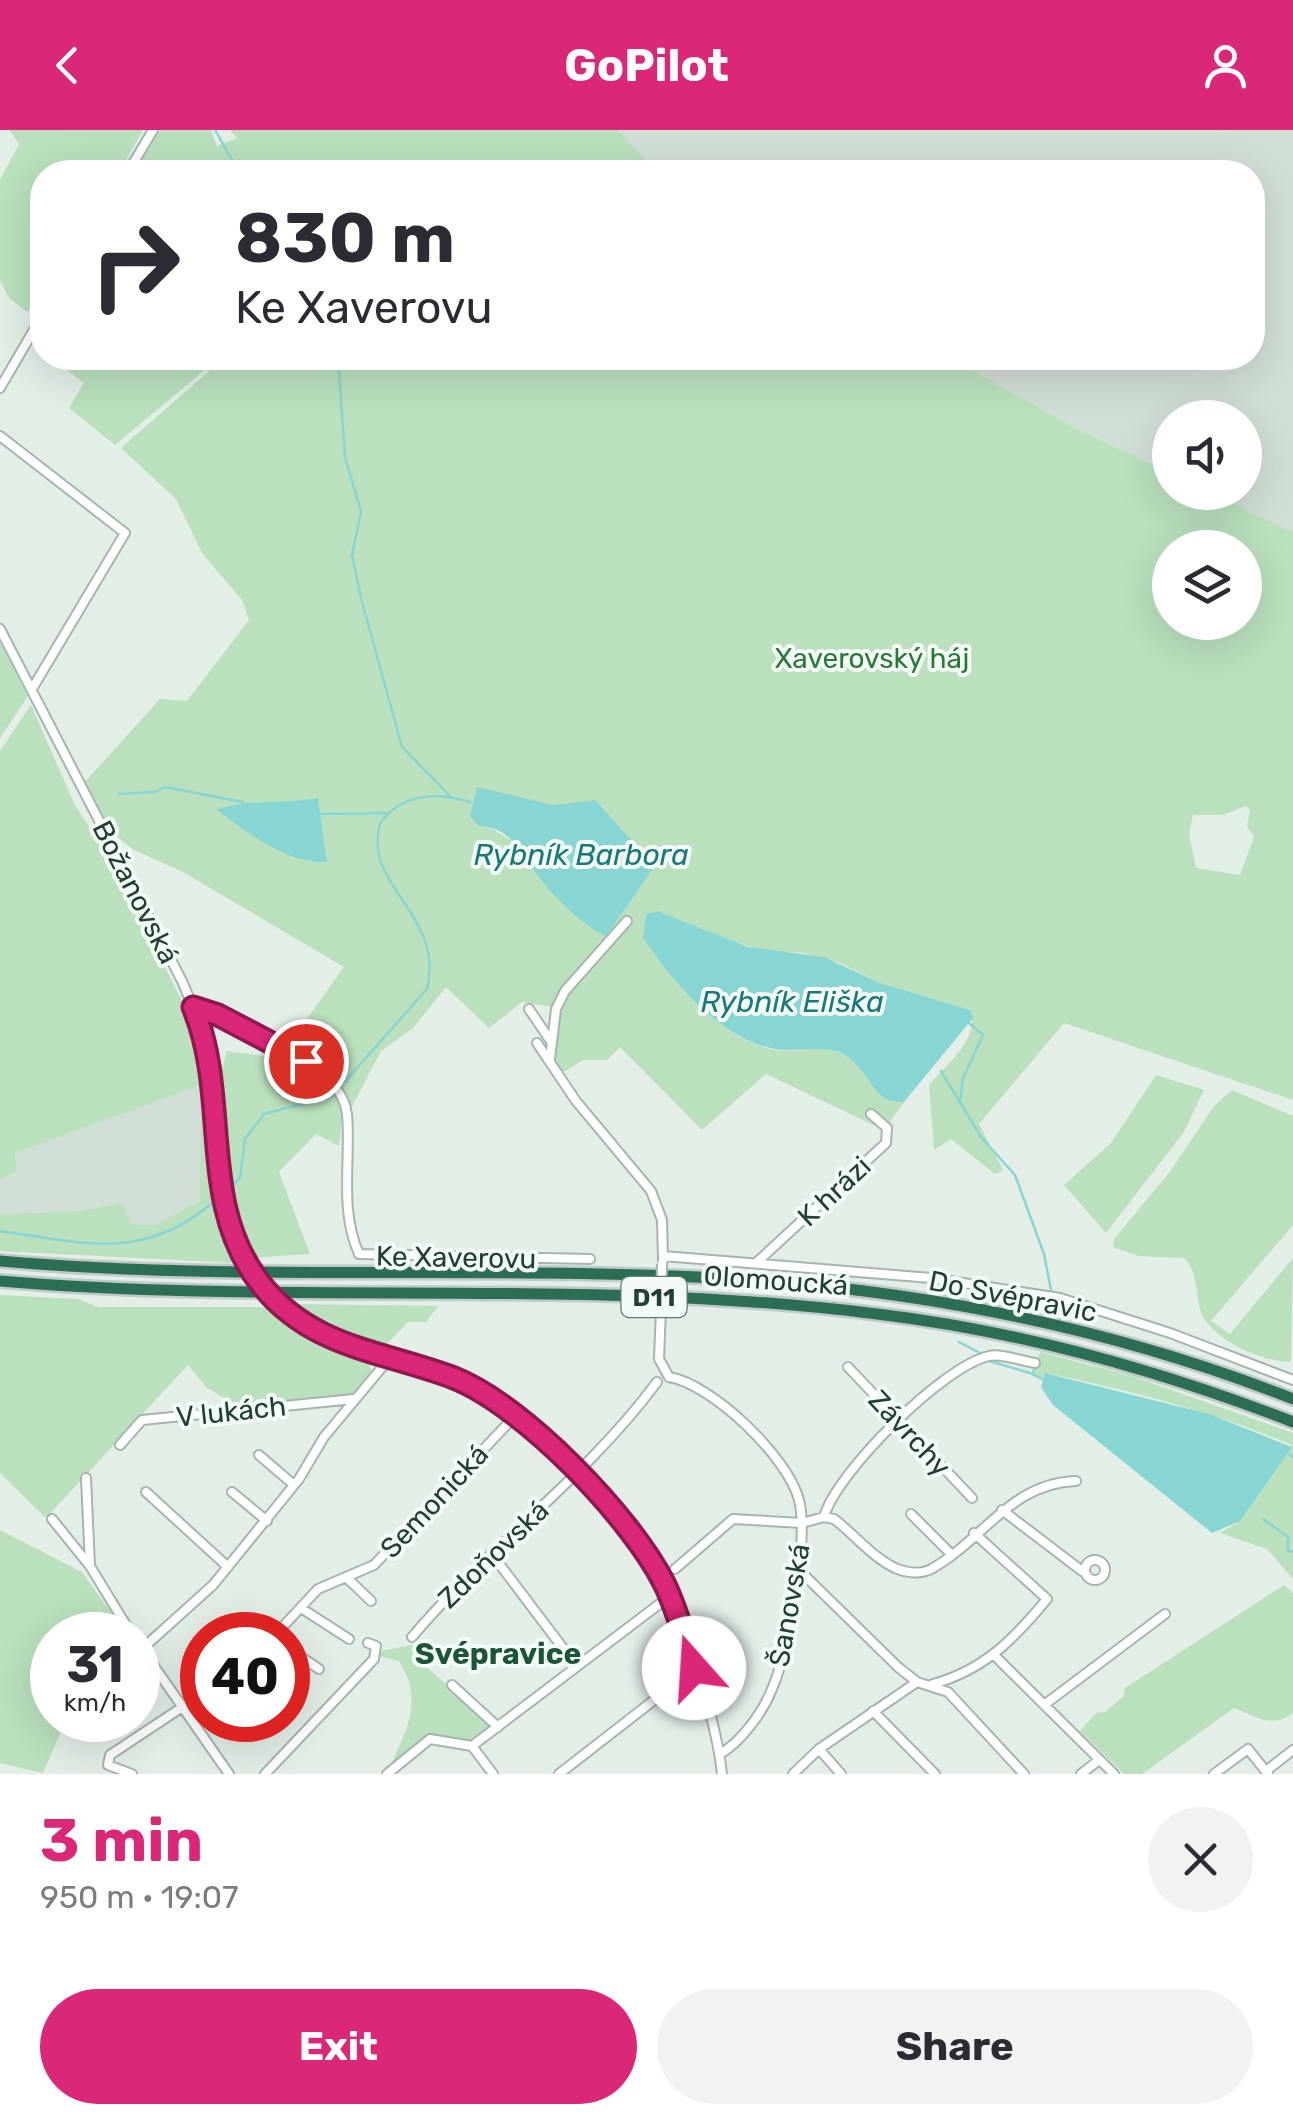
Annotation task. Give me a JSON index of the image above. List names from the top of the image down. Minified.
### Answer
{"streets":{"highway":["Olomoucká","D11"],"street":["Božanovská","K hrázi","Ke Xaverovu","Do Svépravic","V lukách","Závrchy","Semonická","Zdoňovská","Šanovská"]},"crossings":[["Božanovská","Ke Xaverovu"],["Božanovská","Semonická"],["Božanovská","Zdoňovská"],["Božanovská","Šanovská"],["K hrázi","Do Svépravic"]],"districts":["Svépravice"],"water":["Rybník Barbora","Rybník Eliška"],"parks":["Xaverovský háj"],"page":{"header":"GoPilot","turn":["830 m","Ke Xaverovu"],"speed":"31 km/h","limit":"40","heading":["3 min","950 m · 19:07"],"buttons":["Exit","Share"]}}
